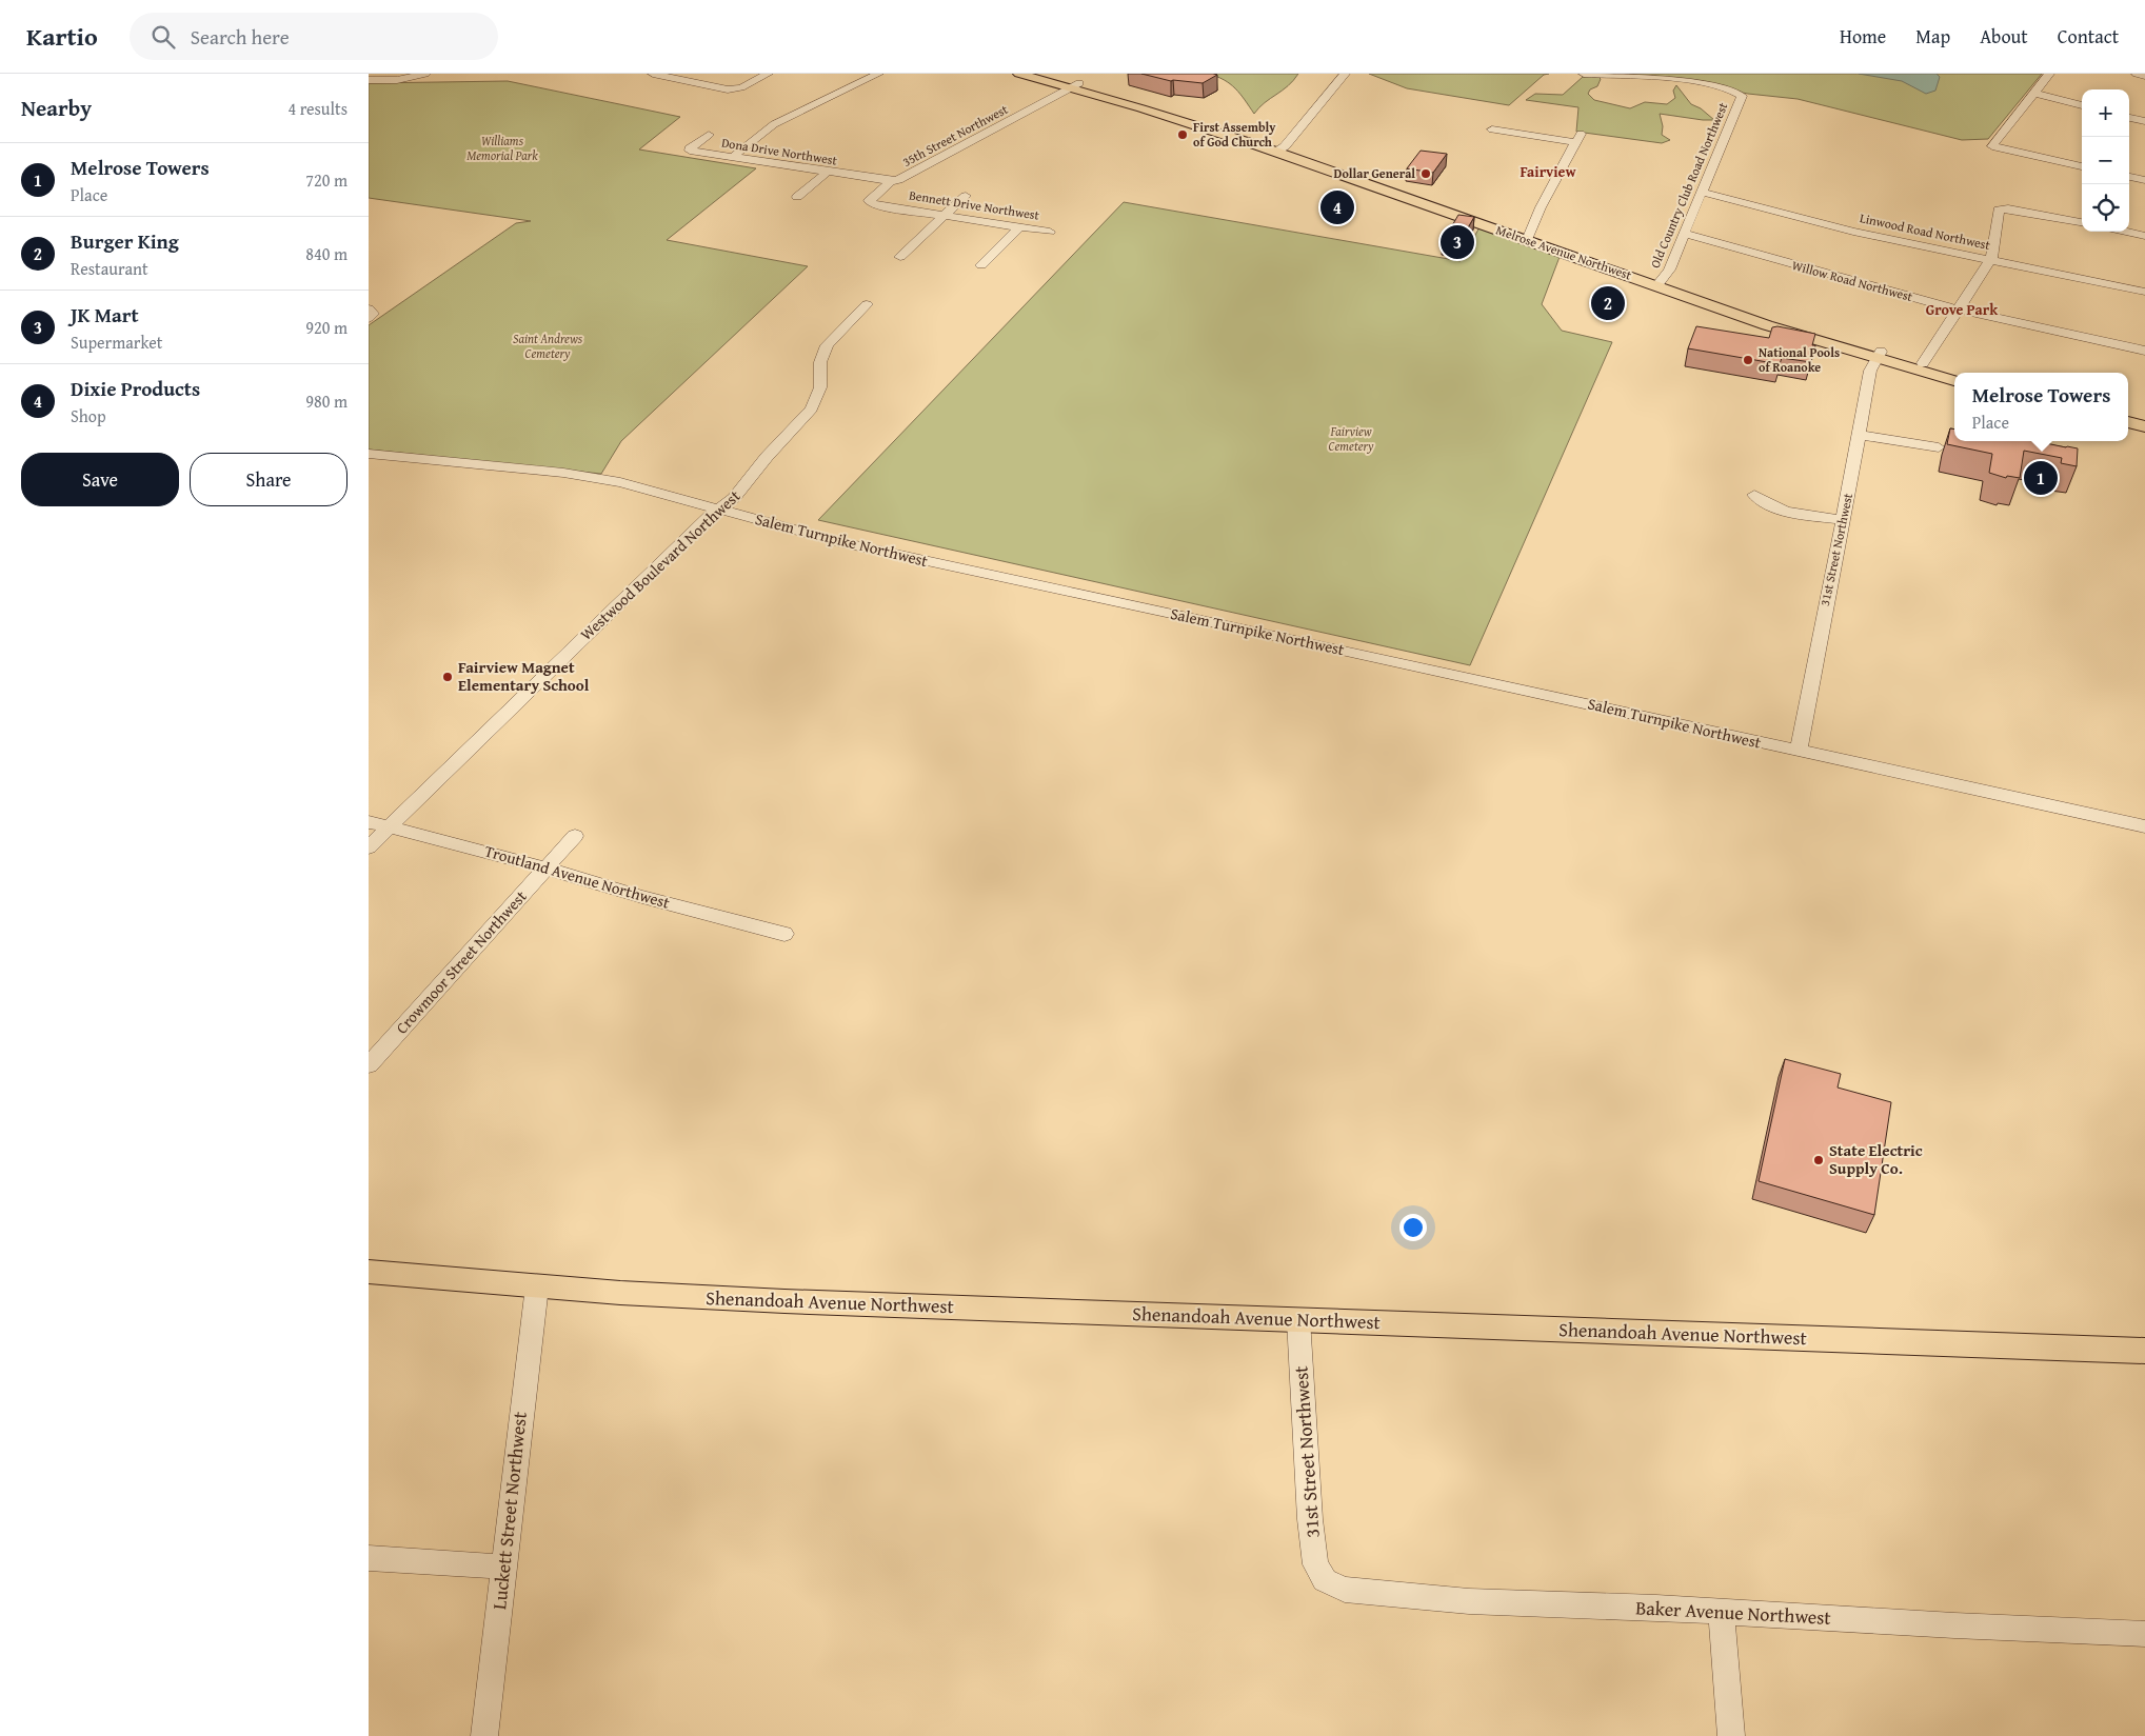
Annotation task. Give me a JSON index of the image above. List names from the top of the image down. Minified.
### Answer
{"streets":{"main road":["Melrose Avenue Northwest","Shenandoah Avenue Northwest"],"street":["35th Street Northwest","Dona Drive Northwest","Old Country Club Road Northwest","Bennett Drive Northwest","Linwood Road Northwest","Willow Road Northwest","Salem Turnpike Northwest","31st Street Northwest","Westwood Boulevard Northwest","Troutland Avenue Northwest","Crowmoor Street Northwest","Luckett Street Northwest","Baker Avenue Northwest"]},"crossings":[["35th Street Northwest","Dona Drive Northwest"],["35th Street Northwest","Bennett Drive Northwest"],["35th Street Northwest","Melrose Avenue Northwest"],["Old Country Club Road Northwest","Linwood Road Northwest"],["Old Country Club Road Northwest","Melrose Avenue Northwest"],["Old Country Club Road Northwest","Willow Road Northwest"],["Melrose Avenue Northwest","31st Street Northwest"],["Salem Turnpike Northwest","31st Street Northwest"],["Salem Turnpike Northwest","Westwood Boulevard Northwest"],["31st Street Northwest","Shenandoah Avenue Northwest"],["31st Street Northwest","Baker Avenue Northwest"],["Westwood Boulevard Northwest","Troutland Avenue Northwest"],["Troutland Avenue Northwest","Crowmoor Street Northwest"],["Shenandoah Avenue Northwest","Luckett Street Northwest"]],"districts":["Fairview","Grove Park"],"parks":["Williams Memorial Park","Saint Andrews Cemetery","Fairview Cemetery"],"places":["First Assembly of God Church","Dollar General","National Pools of Roanoke","Fairview Magnet Elementary School","State Electric Supply Co."],"page":{"header":"Kartio","search":"Search here","nav":["Home","Map","About","Contact"],"heading":["Nearby","4 results"],"map_buttons":["+","−"],"list":[{"mark":"1","name":"Melrose Towers","note":"Place","value":"720 m"},{"mark":"2","name":"Burger King","note":"Restaurant","value":"840 m"},{"mark":"3","name":"JK Mart","note":"Supermarket","value":"920 m"},{"mark":"4","name":"Dixie Products","note":"Shop","value":"980 m"}],"pins":["4","3","2","1"],"popup":["Melrose Towers","Place"],"buttons":["Save","Share"]}}
